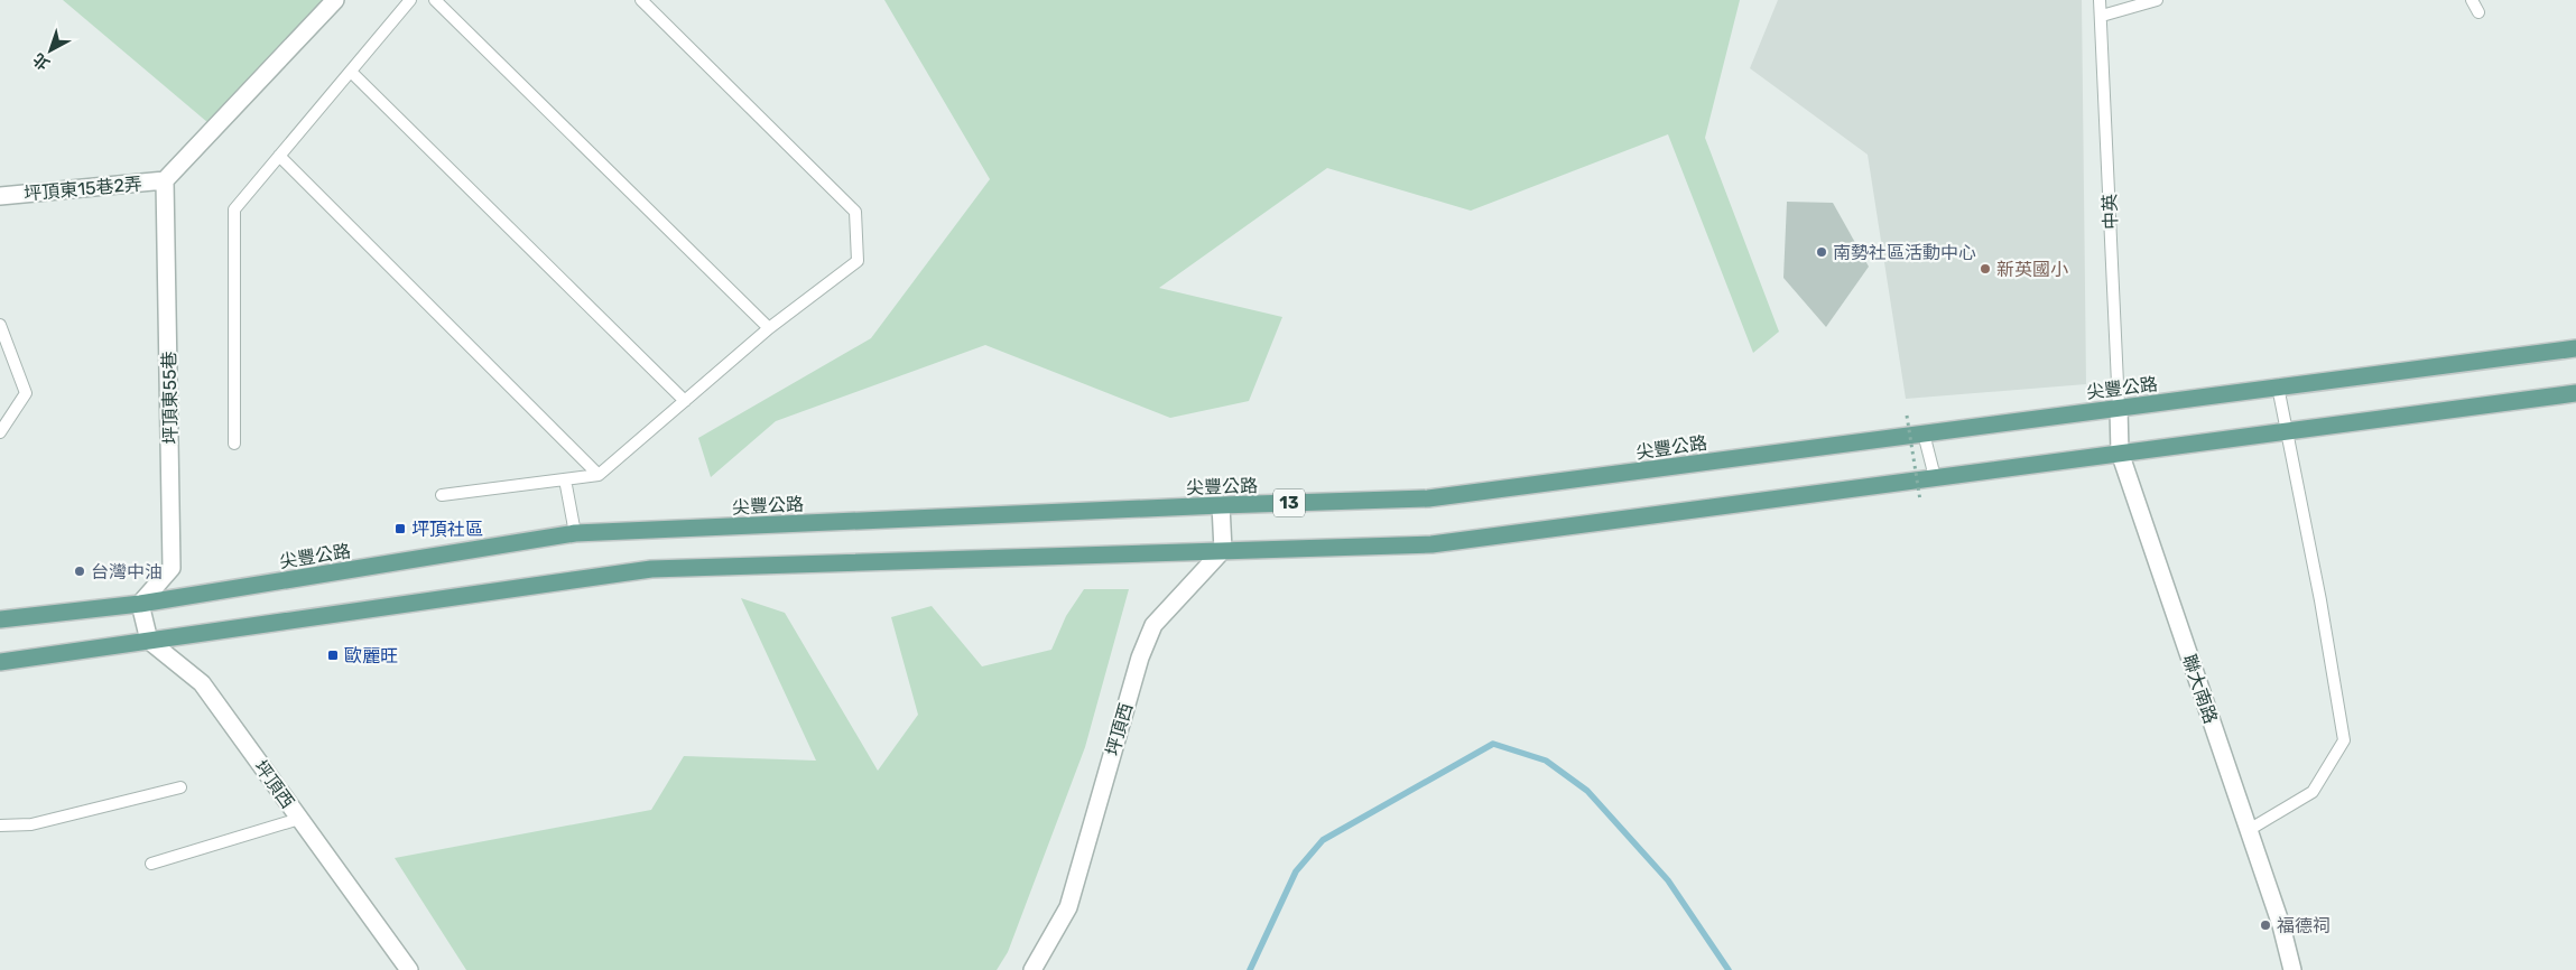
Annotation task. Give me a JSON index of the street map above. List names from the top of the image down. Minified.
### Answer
{"streets":{"main road":["尖豐公路","13"],"street":["坪頂東15巷2弄","坪頂東55巷","聯大南路","坪頂西"],"lane":["中英"]},"crossings":[["坪頂東15巷2弄","坪頂東55巷"],["中英","尖豐公路"],["中英","聯大南路"],["尖豐公路","坪頂東55巷"],["尖豐公路","聯大南路"]],"places":{"other":["南勢社區活動中心","新英國小","台灣中油","福德祠"],"transit":["坪頂社區","歐麗旺"]},"north":"bottom left"}
